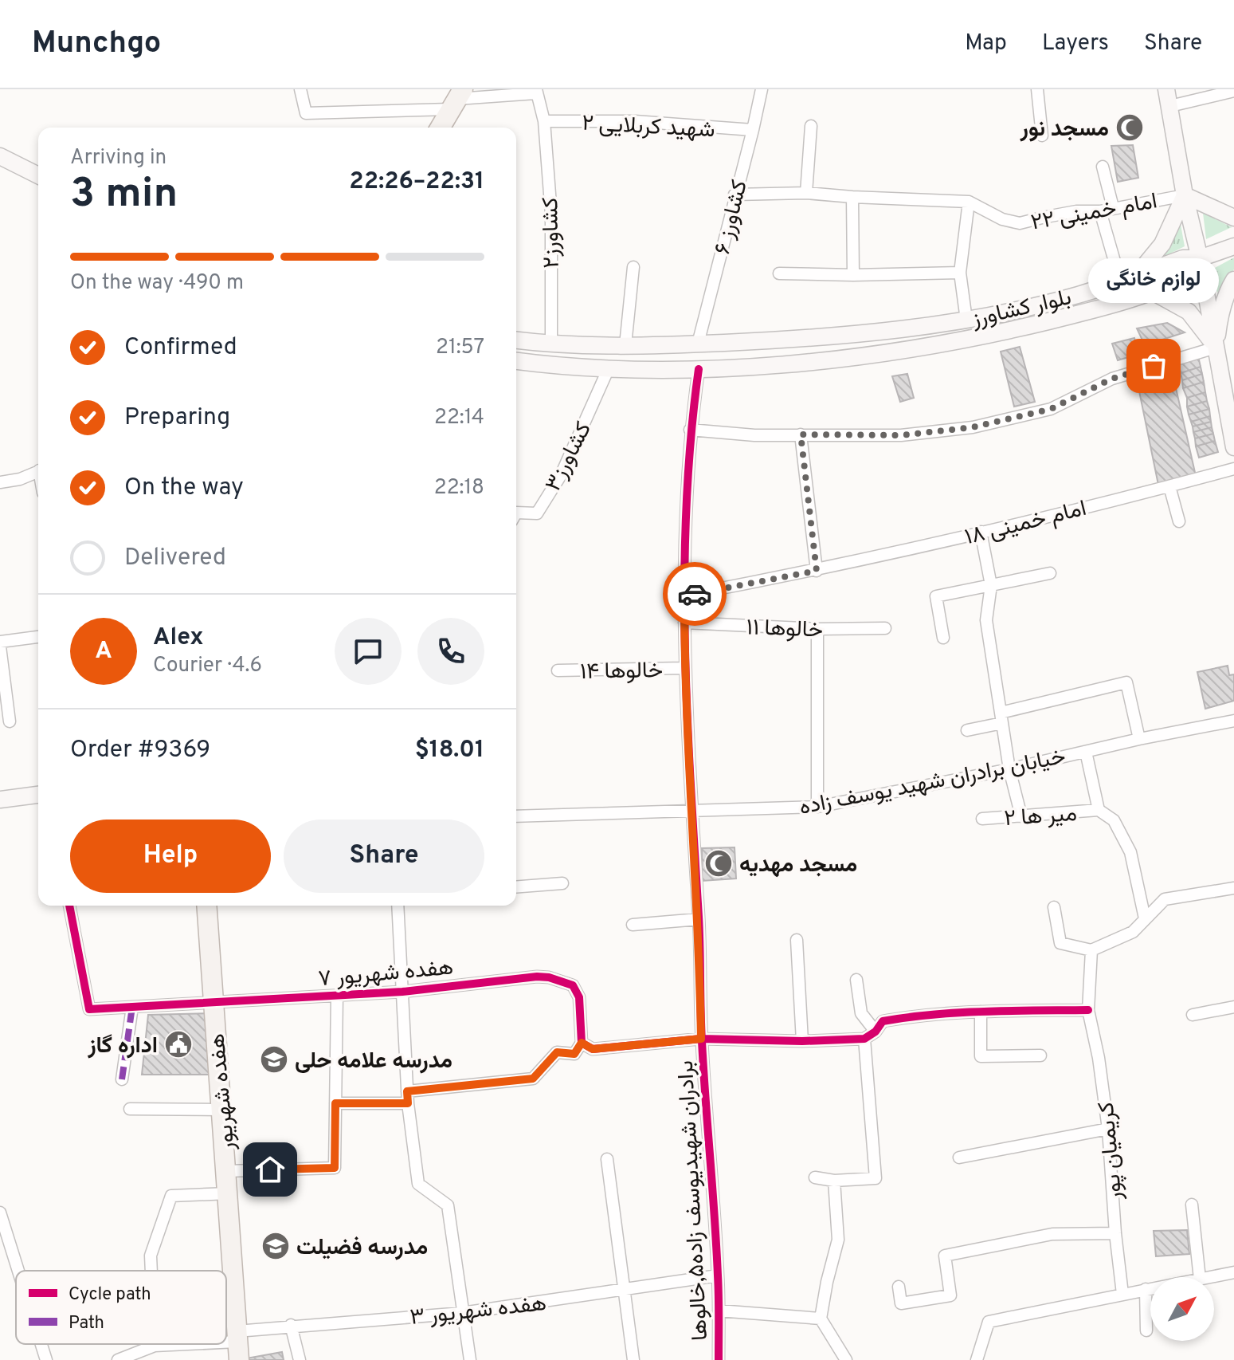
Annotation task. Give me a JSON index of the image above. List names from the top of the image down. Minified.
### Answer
{"streets":{"main road":["بلوار کشاورز","هفده شهریور"],"street":["شهید کربلایی ۲","امام خمینی ۲۲","کشاورز ۶","کشاورز۲","کشاورز۳","امام خمینی ۱۸","خالوها ۱۱","خالوها ۱۴","خیابان برادران شهید یوسف زاده","میر ها ۲","هفده شهریور ۷","کریمیان پور","برادران شهیدیوسف زاده۵,خالوها","هفده شهریور ۳"]},"crossings":[["شهید کربلایی ۲","کشاورز ۶"],["شهید کربلایی ۲","کشاورز۲"],["کشاورز ۶","بلوار کشاورز"],["کشاورز۲","بلوار کشاورز"],["بلوار کشاورز","کشاورز۳"],["بلوار کشاورز","برادران شهیدیوسف زاده۵,خالوها"],["امام خمینی ۱۸","برادران شهیدیوسف زاده۵,خالوها"],["خالوها ۱۱","برادران شهیدیوسف زاده۵,خالوها"],["خالوها ۱۴","برادران شهیدیوسف زاده۵,خالوها"],["خیابان برادران شهید یوسف زاده","برادران شهیدیوسف زاده۵,خالوها"],["هفده شهریور ۷","هفده شهریور"],["هفده شهریور","هفده شهریور ۳"],["برادران شهیدیوسف زاده۵,خالوها","هفده شهریور ۳"]],"places":{"mosque":["مسجد نور","مسجد مهدیه"],"other":["لوازم خانگی"],"public building":["اداره گاز"],"school or university":["مدرسه علامه حلی","مدرسه فضیلت"]},"legend":["Cycle path","Path"],"north":"top right","page":{"header":"Munchgo","nav":["Map","Layers","Share"],"heading":["3 min","Arriving in","22:26–22:31"],"panel":["Alex","Courier · 4.6","Order #9369","$18.01"],"bar":"On the way · 490 m","bubble":"لوازم خانگی","list":[["Confirmed","21:57"],["Preparing","22:14"],["On the way","22:18"],"Delivered"],"round":"A","buttons":["Help","Share"]}}
